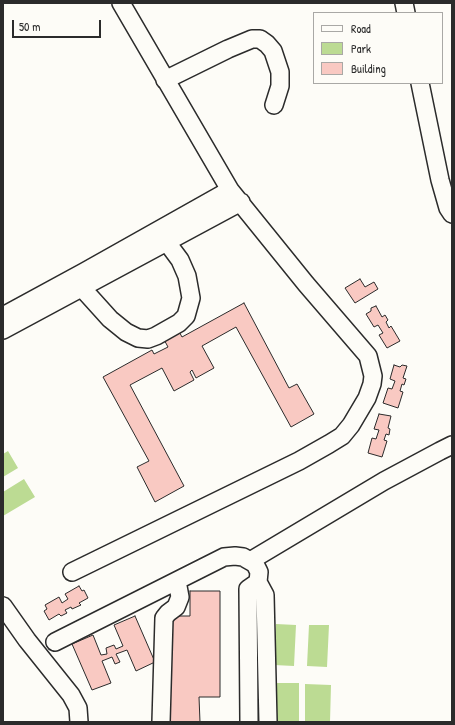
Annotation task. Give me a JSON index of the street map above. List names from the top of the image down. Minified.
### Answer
{"legend":["Road","Park","Building"],"scale_bar":"50 m"}
